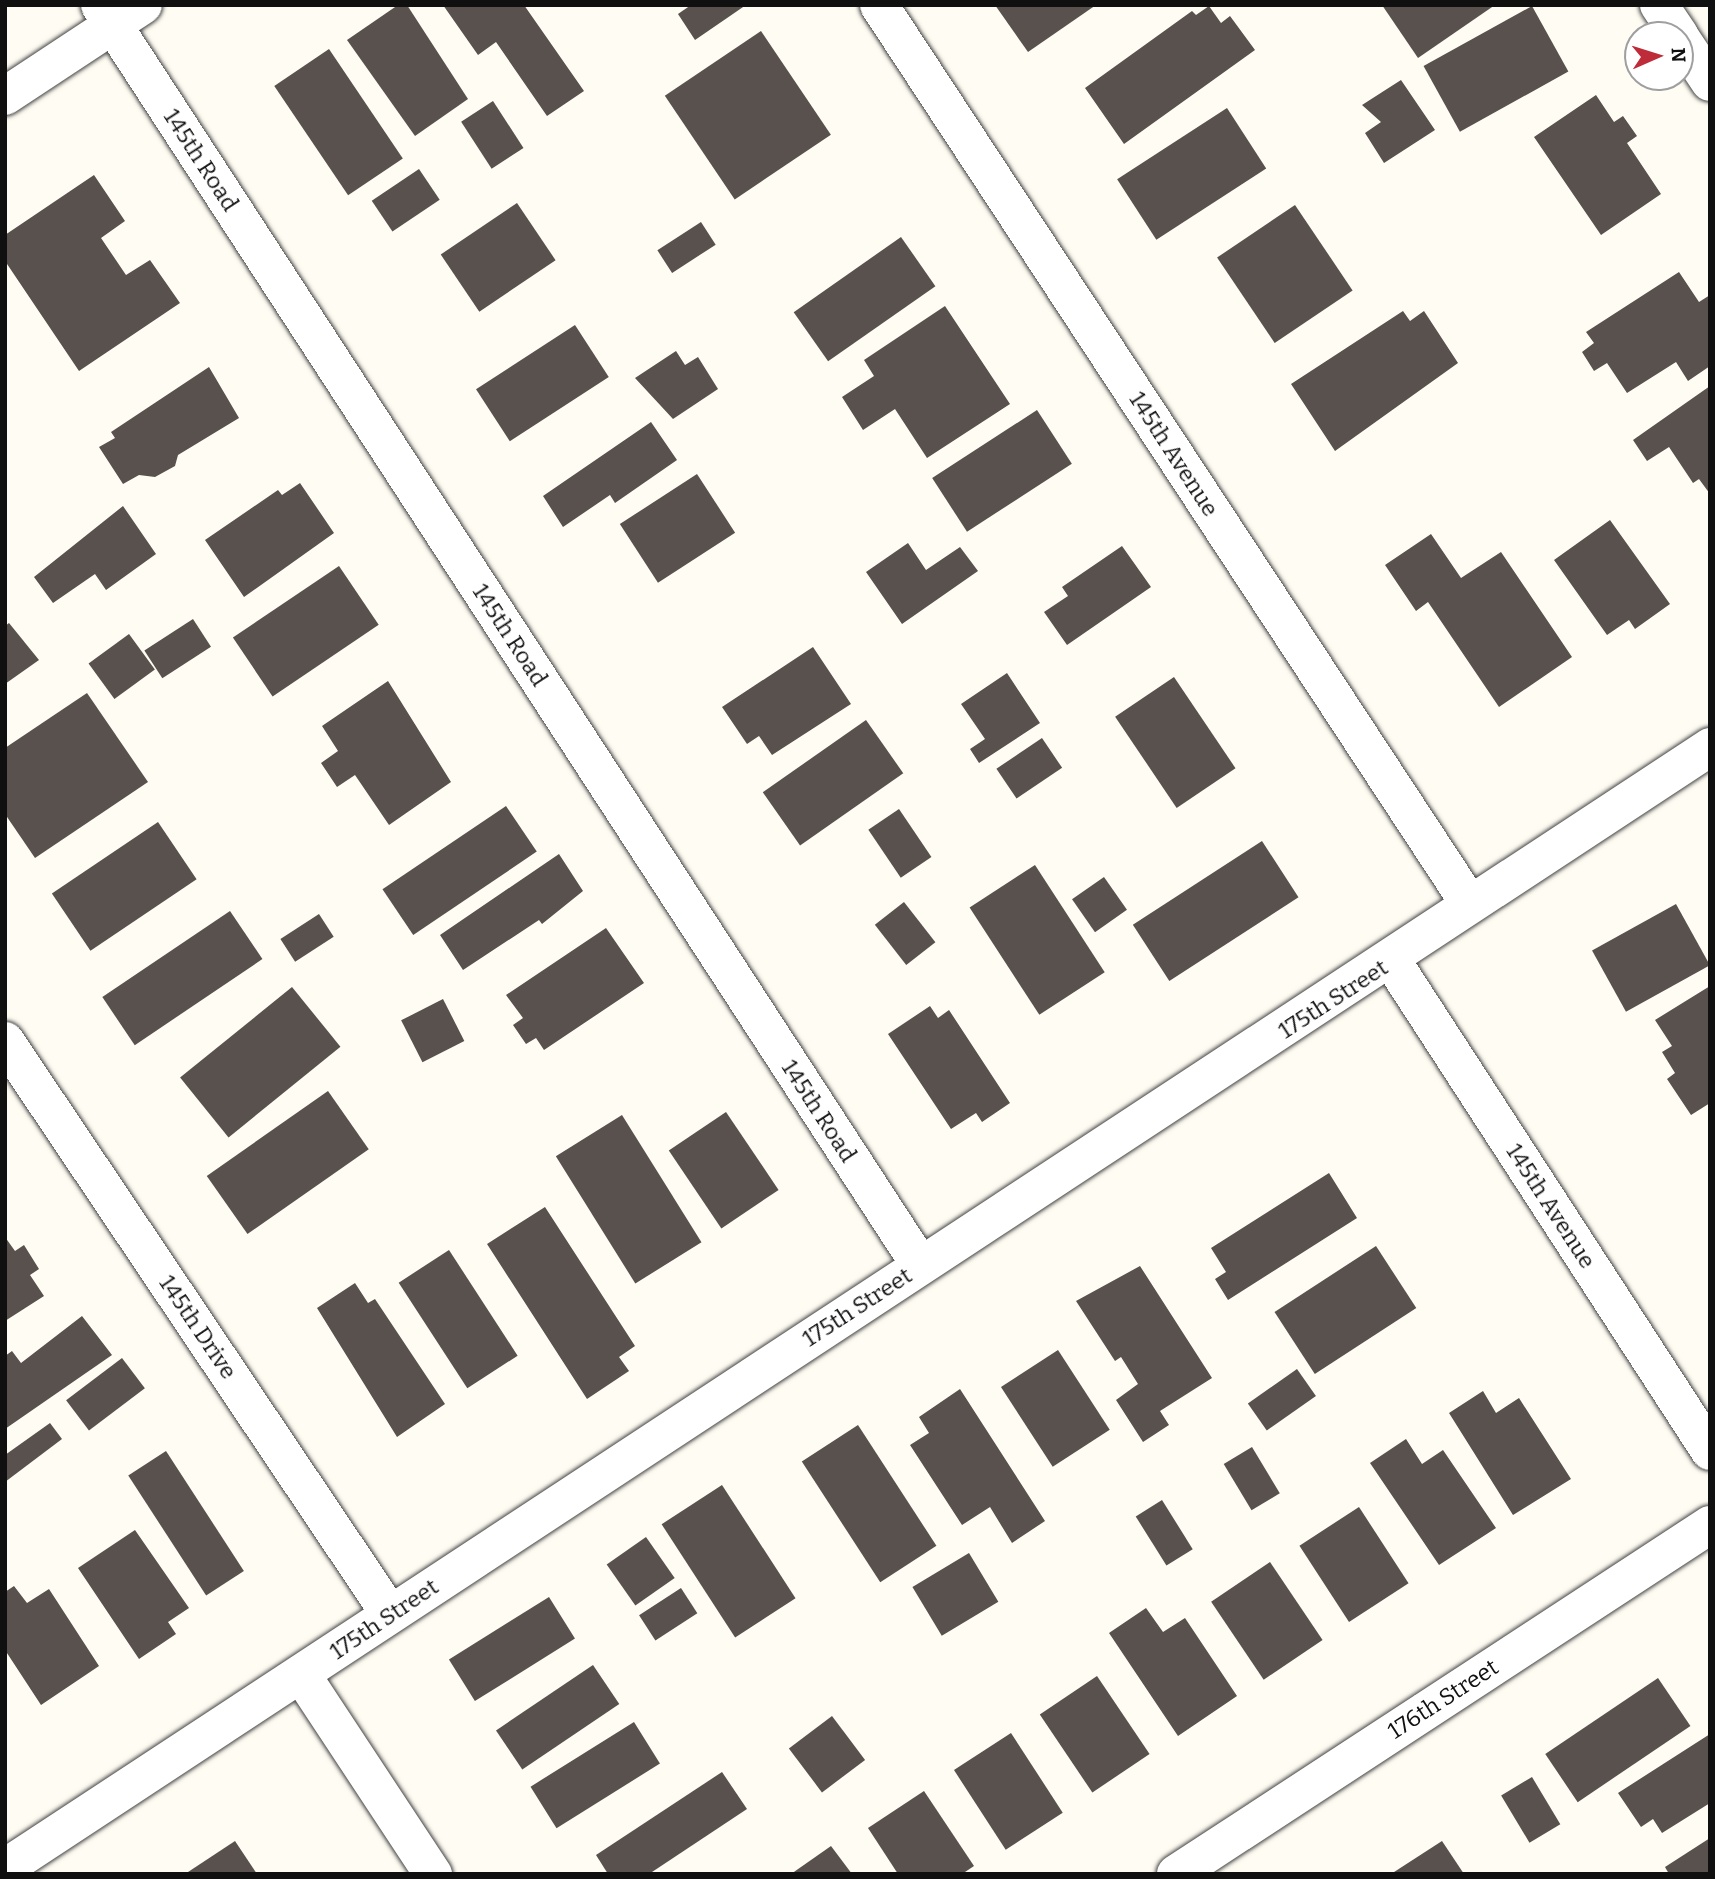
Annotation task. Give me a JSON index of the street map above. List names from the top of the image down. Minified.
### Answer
{"streets":{"street":["145th Road","145th Avenue","175th Street","145th Drive","176th Street"]},"crossings":[["145th Road","175th Street"],["145th Avenue","175th Street"],["175th Street","145th Drive"]],"north":"right"}
